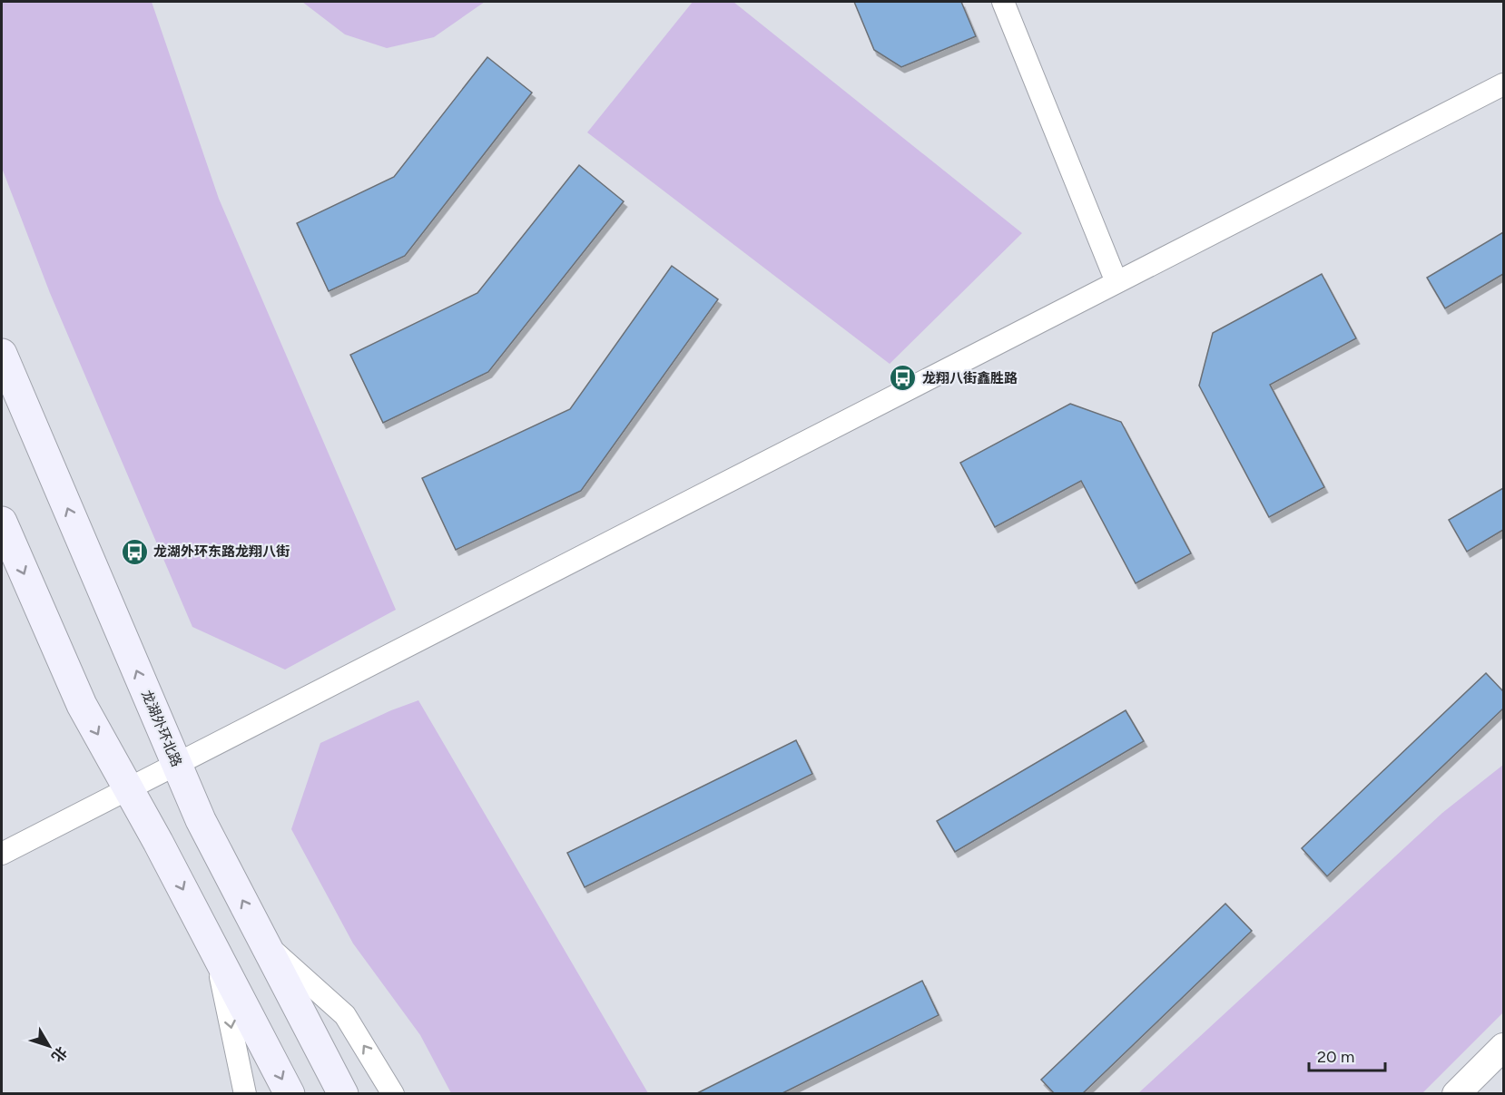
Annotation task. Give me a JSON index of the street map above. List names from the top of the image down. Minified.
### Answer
{"streets":{"main road":["龙湖外环北路"]},"places":{"bus stop":["龙翔八街鑫胜路","龙湖外环东路龙翔八街"]},"scale_bar":"20 m","north":"bottom right"}
